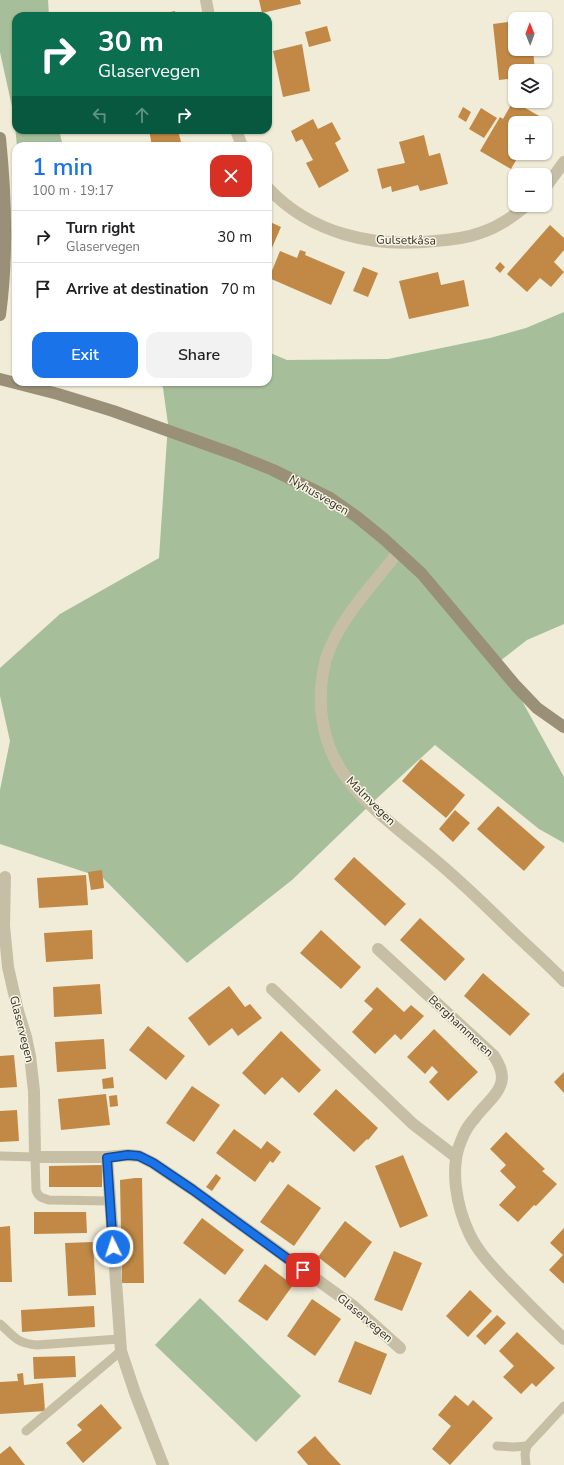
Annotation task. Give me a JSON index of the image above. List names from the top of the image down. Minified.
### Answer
{"streets":{"street":["Gulsetkåsa","Nyhusvegen","Malmvegen","Berghammeren","Glaservegen"]},"crossings":[["Nyhusvegen","Malmvegen"]],"north":"top","page":{"map_buttons":["+","−"],"turn":["30 m","Glaservegen"],"heading":["1 min","100 m · 19:17"],"list":[{"name":"Turn right","note":"Glaservegen","value":"30 m"},{"name":"Arrive at destination","value":"70 m"}],"buttons":["Exit","Share"]}}
